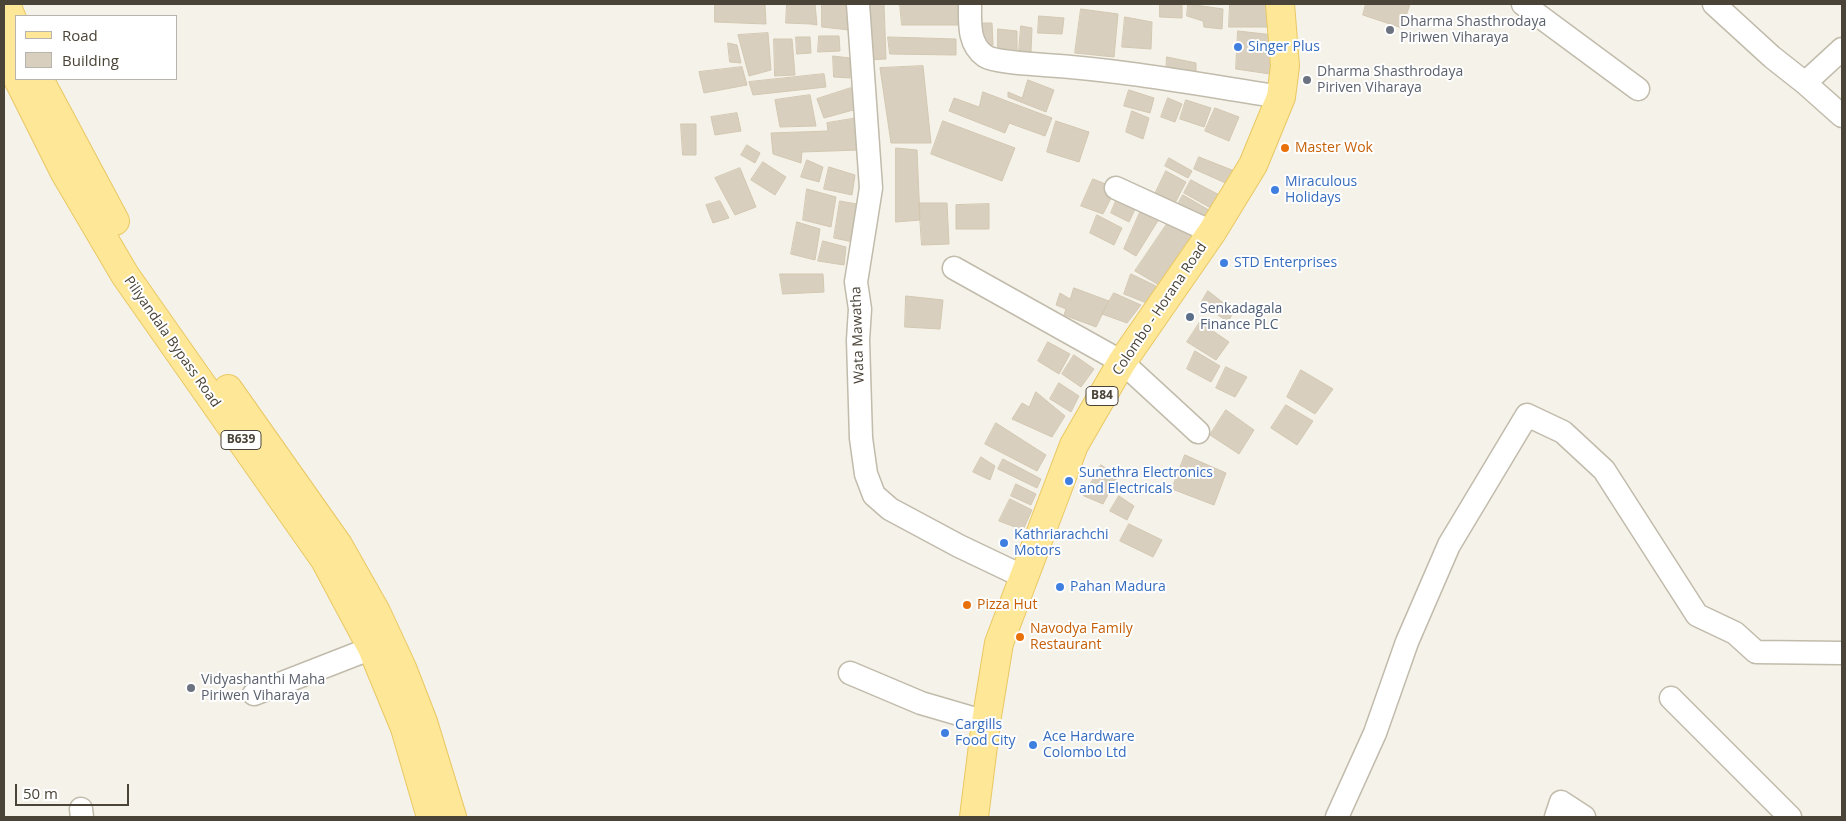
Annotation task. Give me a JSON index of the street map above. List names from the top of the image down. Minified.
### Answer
{"streets":{"main road":["Colombo - Horana Road","Piliyandala Bypass Road","B84","B639"],"street":["Wata Mawatha"]},"crossings":[["Colombo - Horana Road","Wata Mawatha"]],"places":["Dharma Shasthrodaya Piriwen Viharaya","Singer Plus","Dharma Shasthrodaya Piriven Viharaya","Master Wok","Miraculous Holidays","STD Enterprises","Senkadagala Finance PLC","Sunethra Electronics and Electricals","Kathriarachchi Motors","Pahan Madura","Pizza Hut","Navodya Family Restaurant","Vidyashanthi Maha Piriwen Viharaya","Cargills Food City","Ace Hardware Colombo Ltd"],"legend":["Road","Building"],"scale_bar":"50 m"}
